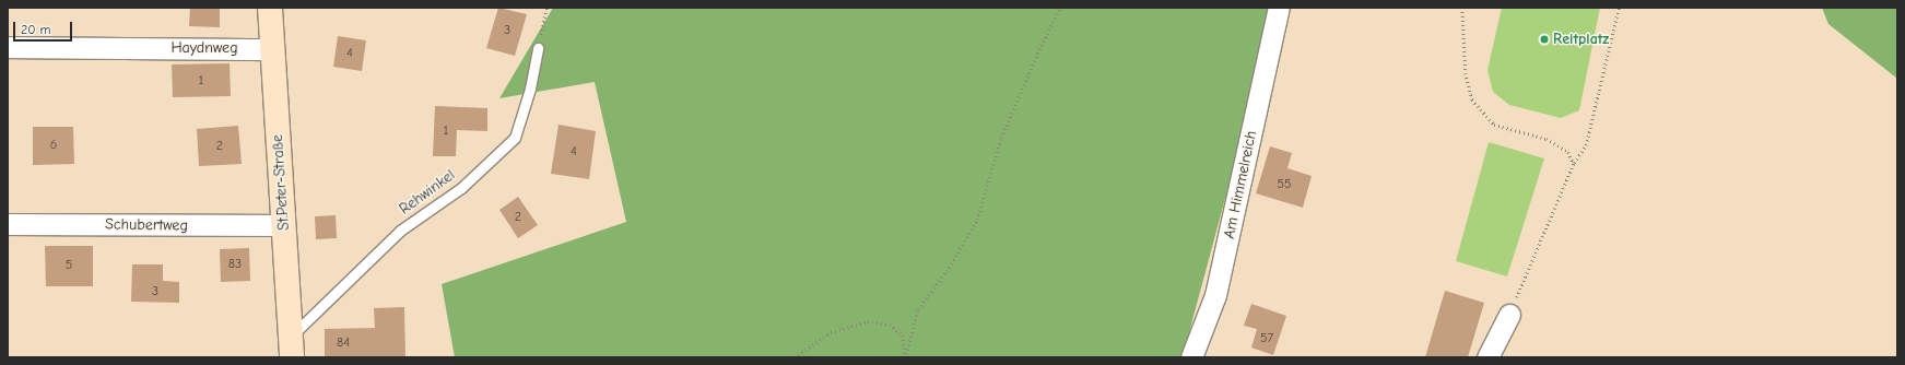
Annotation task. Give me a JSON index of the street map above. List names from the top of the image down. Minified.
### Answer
{"streets":{"main road":["St.Peter-Straße"],"street":["Haydnweg","Am Himmelreich","Schubertweg"],"lane":["Rehwinkel"]},"crossings":[["Haydnweg","St.Peter-Straße"],["St.Peter-Straße","Rehwinkel"],["St.Peter-Straße","Schubertweg"]],"places":["Reitplatz"],"house_numbers":["3","4","1","1","6","2","4","55","2","83","5","3","57","84"],"scale_bar":"20 m"}
